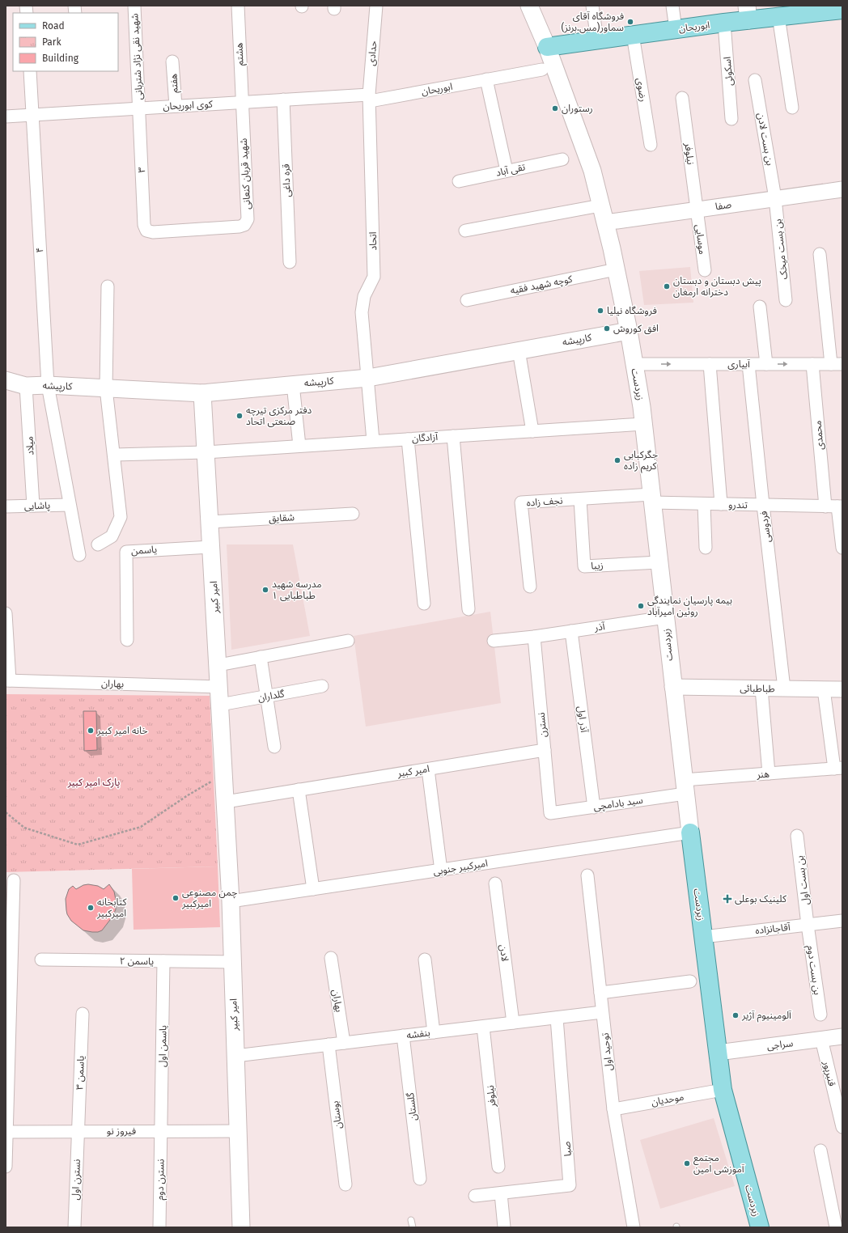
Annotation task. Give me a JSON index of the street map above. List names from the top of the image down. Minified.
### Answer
{"streets":{"main road":["ابوریحان","کارپیشه","زبردست","امیر کبیر"],"street":["حدادی","هشتم","شهید نقی نژاد شتربانی","اسکوئی","هفتم","رضوی","کوی ابوریحان","بن بست لادن","نیلوفر","۳","تقی آباد","شهید قربان کنعانی","قره داغی","صفا","موسایی","اتحاد","بن بست میخک","۴","کوچه شهید فقیه","آبیاری","محمدی","آزادگان","میلاد","نجف زاده","تندرو","پاشایی","شقایق","فردوسی","یاسمن","زیبا","آذر","بهاران","طباطبائی","گلداران","آذر اول","نسترن","هنر","سید بادامچی","امیرکبیر جنوبی","بن بست اول","آقاجانزاده","لادن","یاسمن ۲","بن بست دوم","بنفشه","سراجی","یاسمن اول","توحید اول","یاسمن ۳","قنبرپور","موحدیان","گلستان","بوستان","فیروز نو","صبا","نسترن اول","نسترن دوم"]},"crossings":[["ابوریحان","حدادی"],["ابوریحان","اسکوئی"],["ابوریحان","رضوی"],["ابوریحان","کوی ابوریحان"],["ابوریحان","اتحاد"],["ابوریحان","زبردست"],["حدادی","کوی ابوریحان"],["حدادی","اتحاد"],["هشتم","کوی ابوریحان"],["هشتم","شهید قربان کنعانی"],["شهید نقی نژاد شتربانی","کوی ابوریحان"],["شهید نقی نژاد شتربانی","۳"],["هفتم","کوی ابوریحان"],["کوی ابوریحان","۳"],["کوی ابوریحان","شهید قربان کنعانی"],["کوی ابوریحان","قره داغی"],["کوی ابوریحان","اتحاد"],["کوی ابوریحان","۴"],["بن بست لادن","صفا"],["بن بست لادن","بن بست میخک"],["نیلوفر","صفا"],["نیلوفر","موسایی"],["نیلوفر","بنفشه"],["۳","شهید قربان کنعانی"],["صفا","موسایی"],["صفا","بن بست میخک"],["صفا","زبردست"],["اتحاد","کارپیشه"],["اتحاد","آزادگان"],["۴","کارپیشه"],["۴","پاشایی"],["کوچه شهید فقیه","زبردست"],["کارپیشه","زبردست"],["کارپیشه","میلاد"],["کارپیشه","امیر کبیر"],["آبیاری","زبردست"],["آبیاری","محمدی"],["آبیاری","فردوسی"],["زبردست","آزادگان"],["زبردست","نجف زاده"],["زبردست","تندرو"],["زبردست","زیبا"],["زبردست","آذر"],["زبردست","طباطبائی"],["زبردست","هنر"],["زبردست","سید بادامچی"],["زبردست","امیرکبیر جنوبی"],["زبردست","آقاجانزاده"],["زبردست","سراجی"],["زبردست","موحدیان"],["محمدی","تندرو"],["آزادگان","امیر کبیر"],["میلاد","پاشایی"],["نجف زاده","تندرو"],["نجف زاده","زیبا"],["تندرو","فردوسی"],["شقایق","امیر کبیر"],["فردوسی","طباطبائی"],["یاسمن","امیر کبیر"],["امیر کبیر","بهاران"],["امیر کبیر","گلداران"],["امیر کبیر","نسترن"],["امیر کبیر","امیرکبیر جنوبی"],["امیر کبیر","یاسمن ۲"],["امیر کبیر","بنفشه"],["امیر کبیر","فیروز نو"],["آذر","آذر اول"],["آذر","نسترن"],["بهاران","بنفشه"],["آذر اول","سید بادامچی"],["نسترن","سید بادامچی"],["هنر","سید بادامچی"],["بن بست اول","آقاجانزاده"],["بن بست اول","بن بست دوم"],["آقاجانزاده","بن بست دوم"],["لادن","بنفشه"],["یاسمن ۲","یاسمن اول"],["بنفشه","توحید اول"],["بنفشه","گلستان"],["بنفشه","بوستان"],["بنفشه","صبا"],["سراجی","قنبرپور"],["یاسمن اول","فیروز نو"],["یاسمن اول","نسترن دوم"],["توحید اول","موحدیان"],["یاسمن ۳","فیروز نو"],["یاسمن ۳","نسترن اول"],["فیروز نو","نسترن اول"],["فیروز نو","نسترن دوم"]],"one_way":["آبیاری"],"parks":["پارک امیر کبیر"],"places":{"other":["فروشگاه آقای سماور(مس.برنز)","رستوران","پیش دبستان و دبستان دخترانه ارمغان","فروشگاه نیلیا","افق کوروش","دفتر مرکزی تیرچه صنعتی اتحاد","جگرکبابی کریم زاده","مدرسه شهید طباطبایی ۱","بیمه پارسیان نمایندگی روئین امیرآباد","خانه امیر کبیر","چمن مصنوعی امیرکبیر","کتابخانه امیرکبیر","آلومینیوم آژیر","مجتمع آموزشی امین"],"health":["کلینیک بوعلی"]},"legend":["Road","Park","Building"]}
